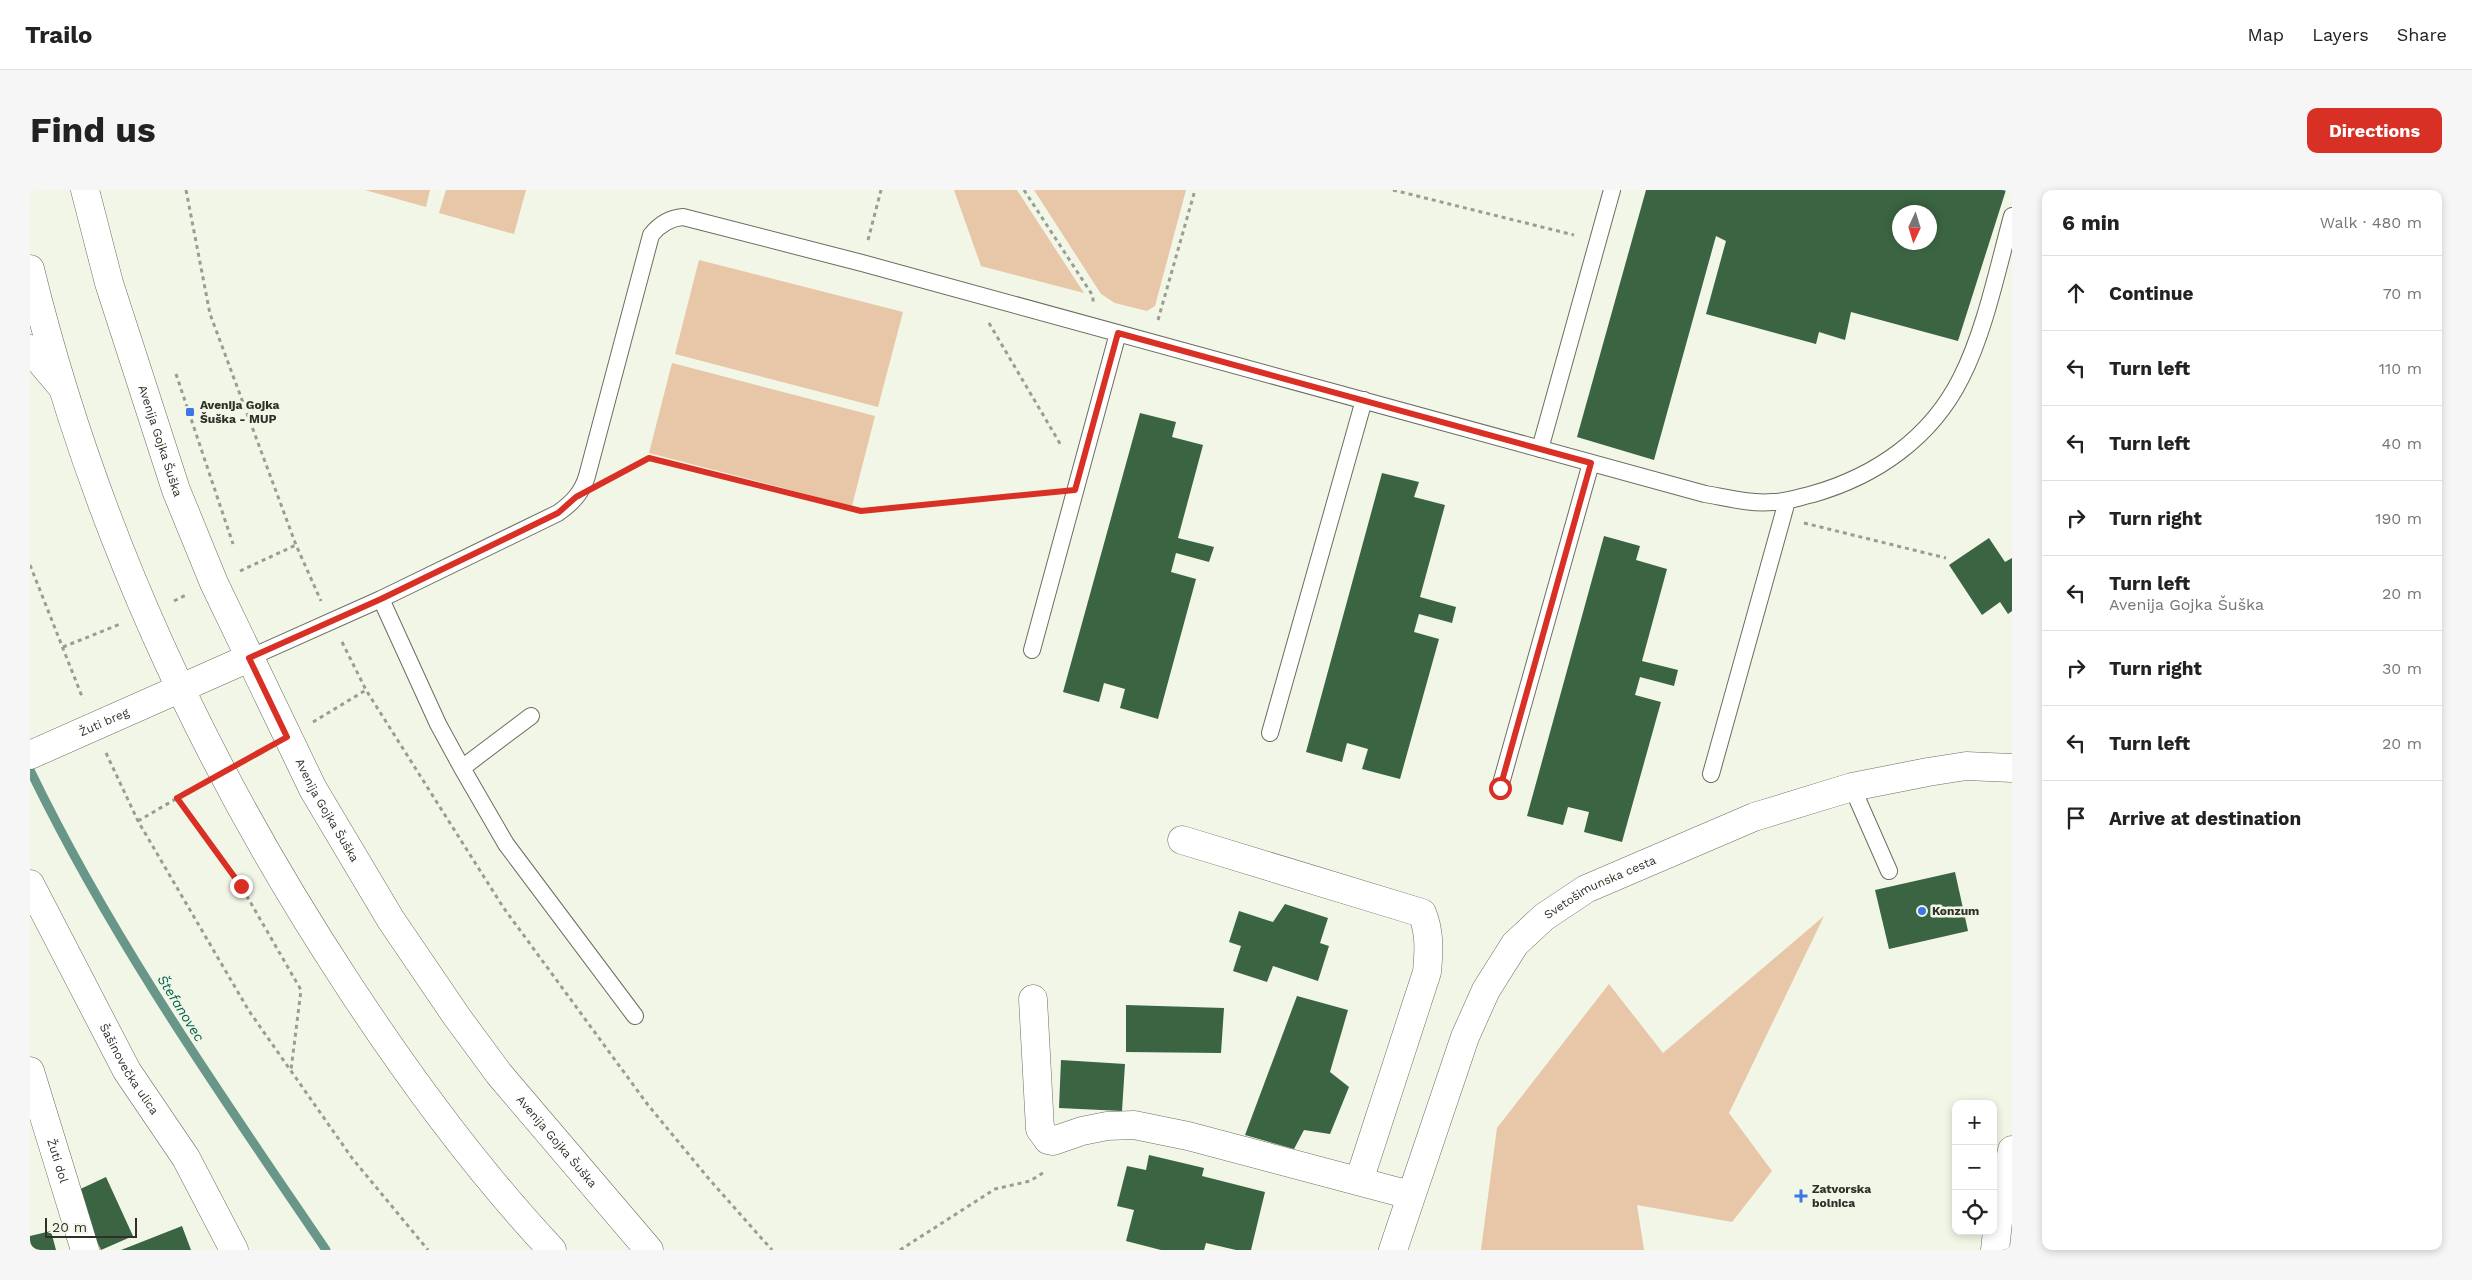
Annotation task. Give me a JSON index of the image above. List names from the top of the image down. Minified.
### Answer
{"streets":{"street":["Avenija Gojka Šuška","Žuti breg","Svetošimunska cesta","Šašinovečka ulica","Žuti dol"]},"crossings":[["Avenija Gojka Šuška","Žuti breg"]],"water":["Štefanovec"],"places":{"transit":["Avenija Gojka Šuška - MUP"],"other":["Konzum"],"health":["Zatvorska bolnica"]},"scale_bar":"20 m","north":"bottom","page":{"header":"Trailo","nav":["Map","Layers","Share"],"buttons":"Directions","title":"Find us","heading":["6 min","Walk · 480 m"],"list":[["Continue","70 m"],["Turn left","110 m"],["Turn left","40 m"],["Turn right","190 m"],["Turn left","Avenija Gojka Šuška","20 m"],["Turn right","30 m"],["Turn left","20 m"],"Arrive at destination"],"map_buttons":["+","−"],"scale":"20 m"}}
